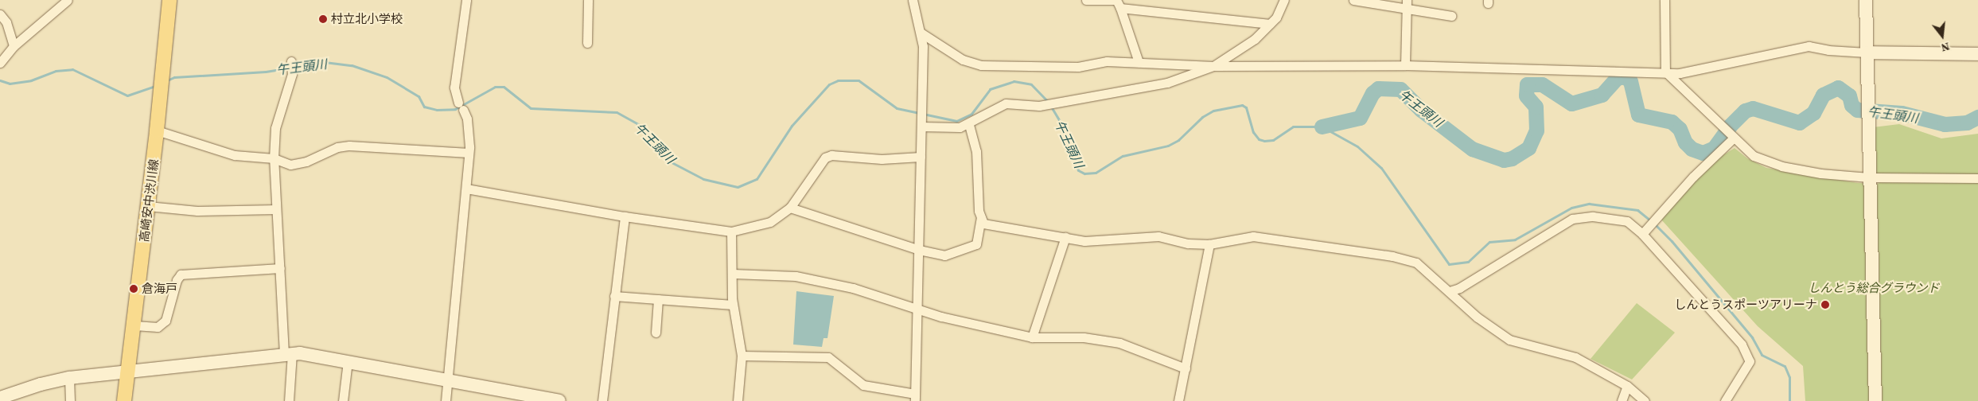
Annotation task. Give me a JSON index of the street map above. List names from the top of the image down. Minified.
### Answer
{"streets":{"main road":["高崎安中渋川線"]},"water":["午王頭川"],"parks":["しんとう総合グラウンド"],"places":["村立北小学校","倉海戸","しんとうスポーツアリーナ"],"north":"bottom"}
